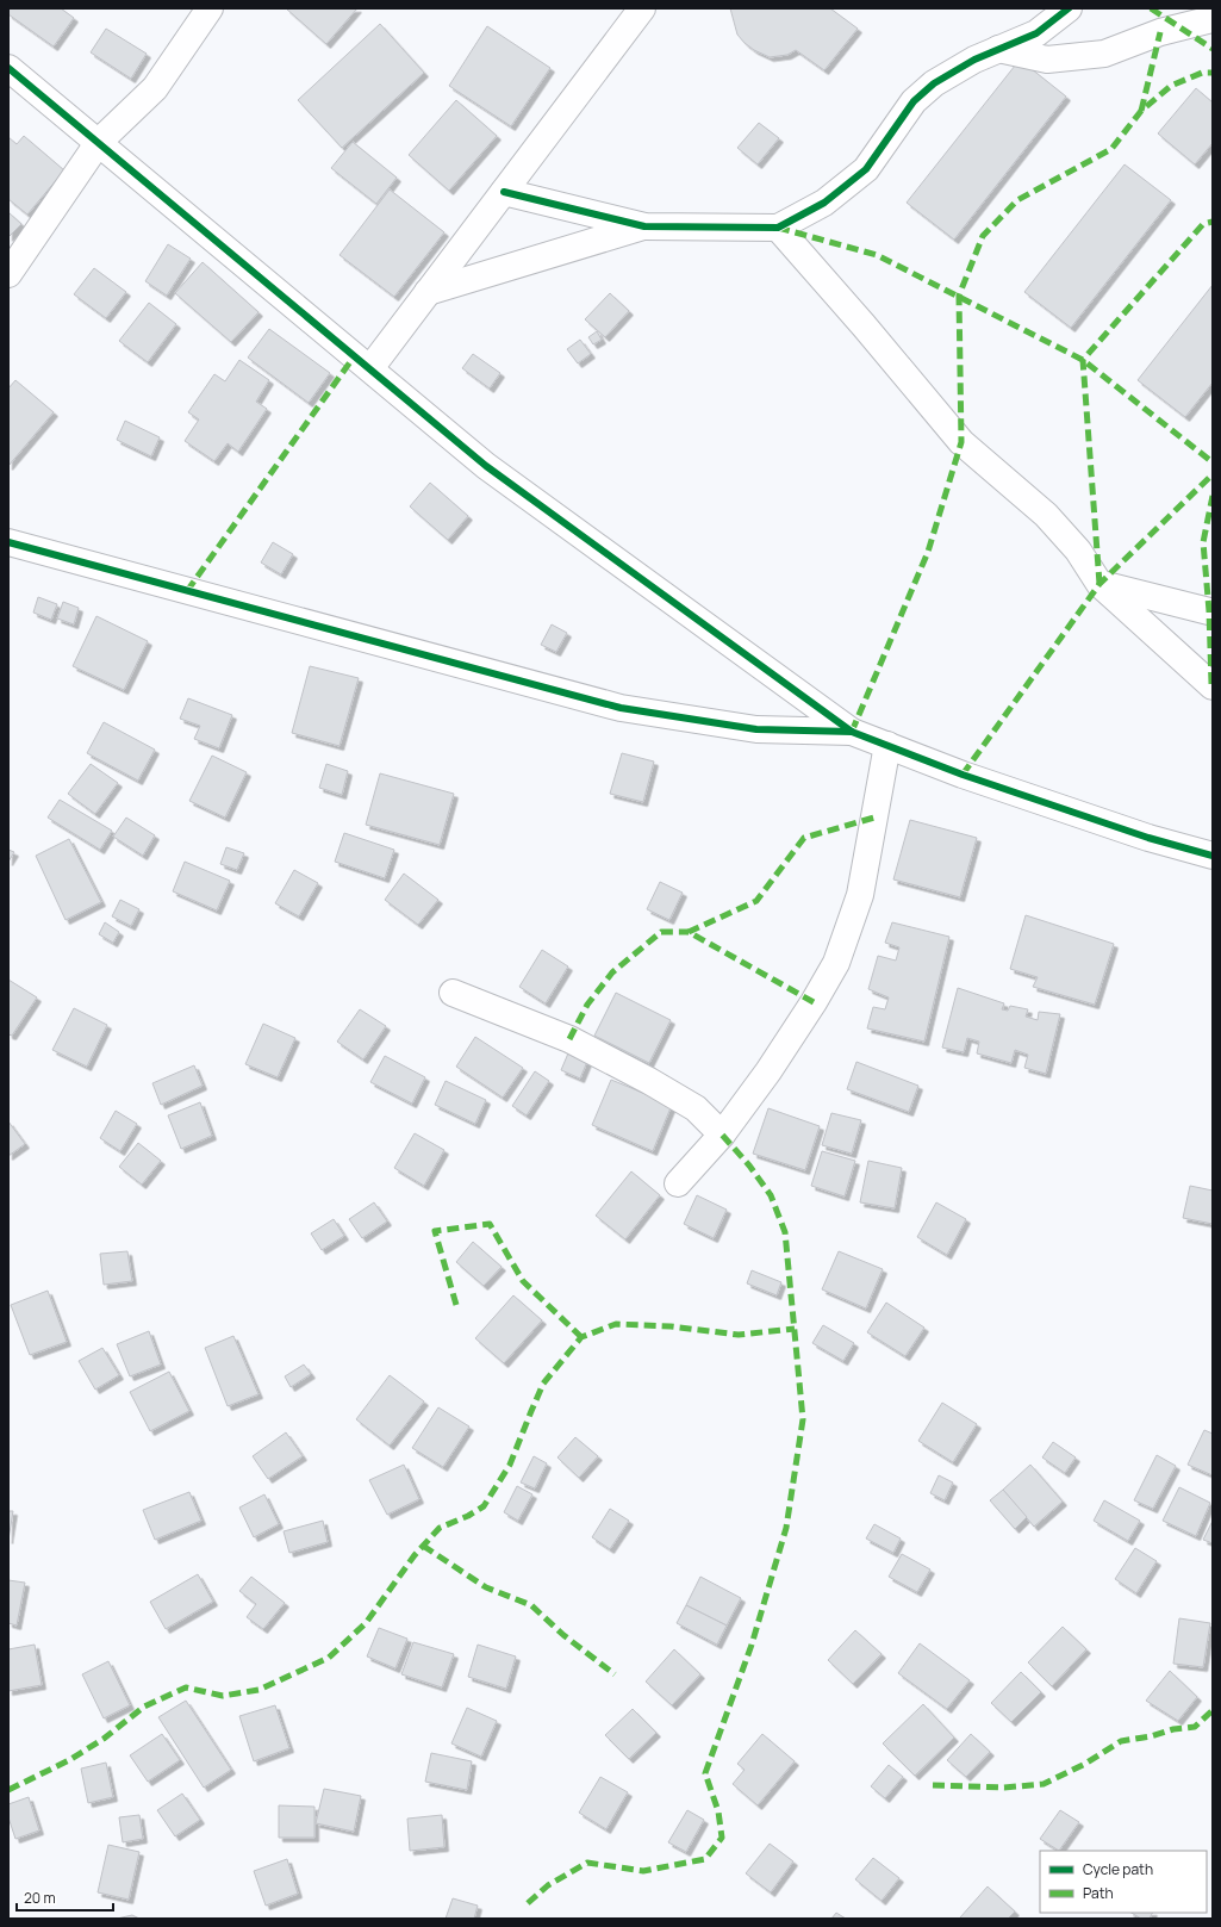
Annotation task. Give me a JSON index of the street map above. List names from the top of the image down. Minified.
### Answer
{"legend":["Cycle path","Path"],"scale_bar":"20 m"}
